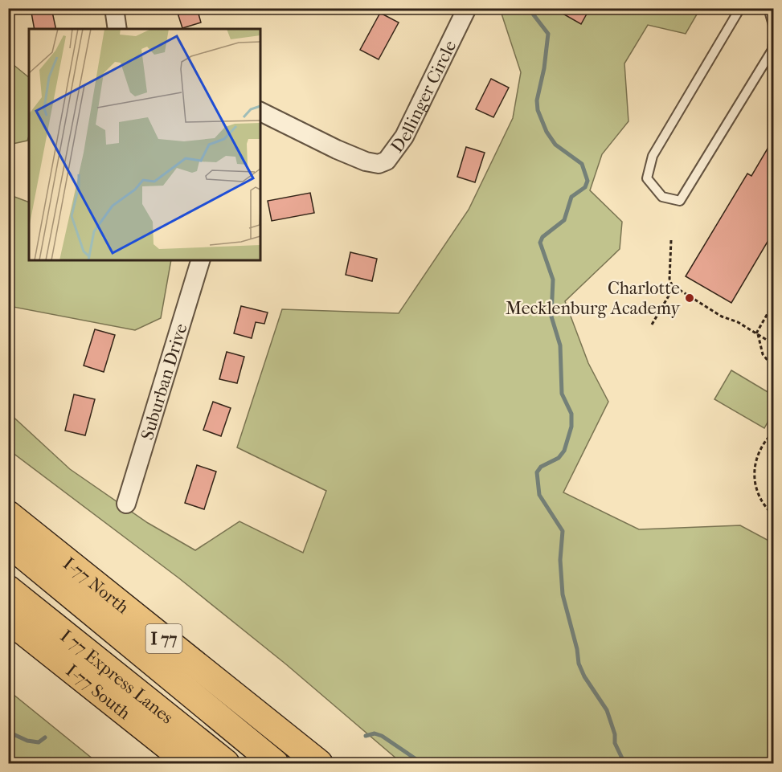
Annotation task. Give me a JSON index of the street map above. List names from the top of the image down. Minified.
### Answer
{"streets":{"highway":["I-77 North","I 77","I 77 Express Lanes","I-77 South"],"street":["Dellinger Circle","Suburban Drive"]},"places":["Charlotte Mecklenburg Academy"]}
